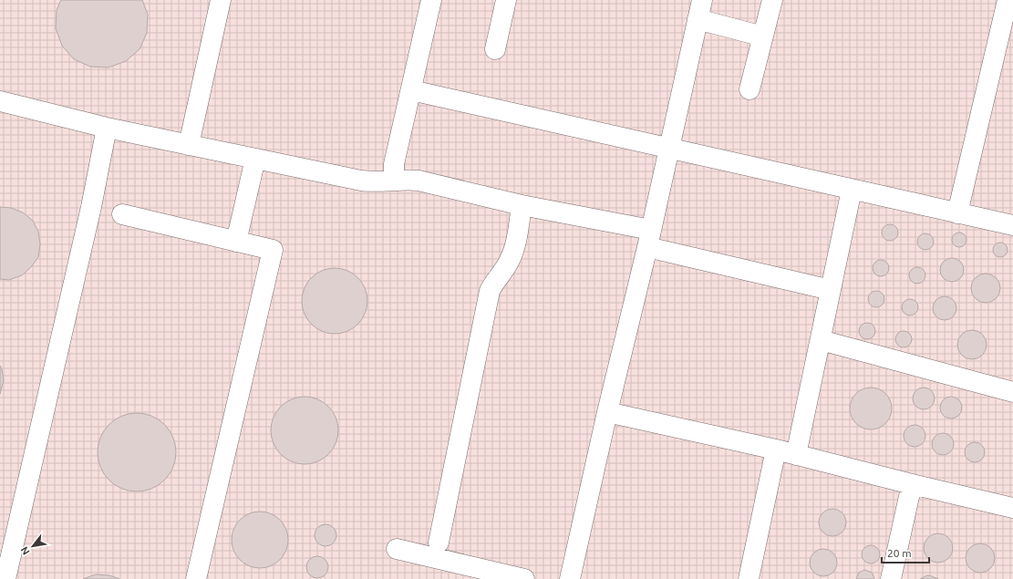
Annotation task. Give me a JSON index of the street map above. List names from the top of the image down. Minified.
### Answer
{"scale_bar":"20 m","north":"bottom left"}
